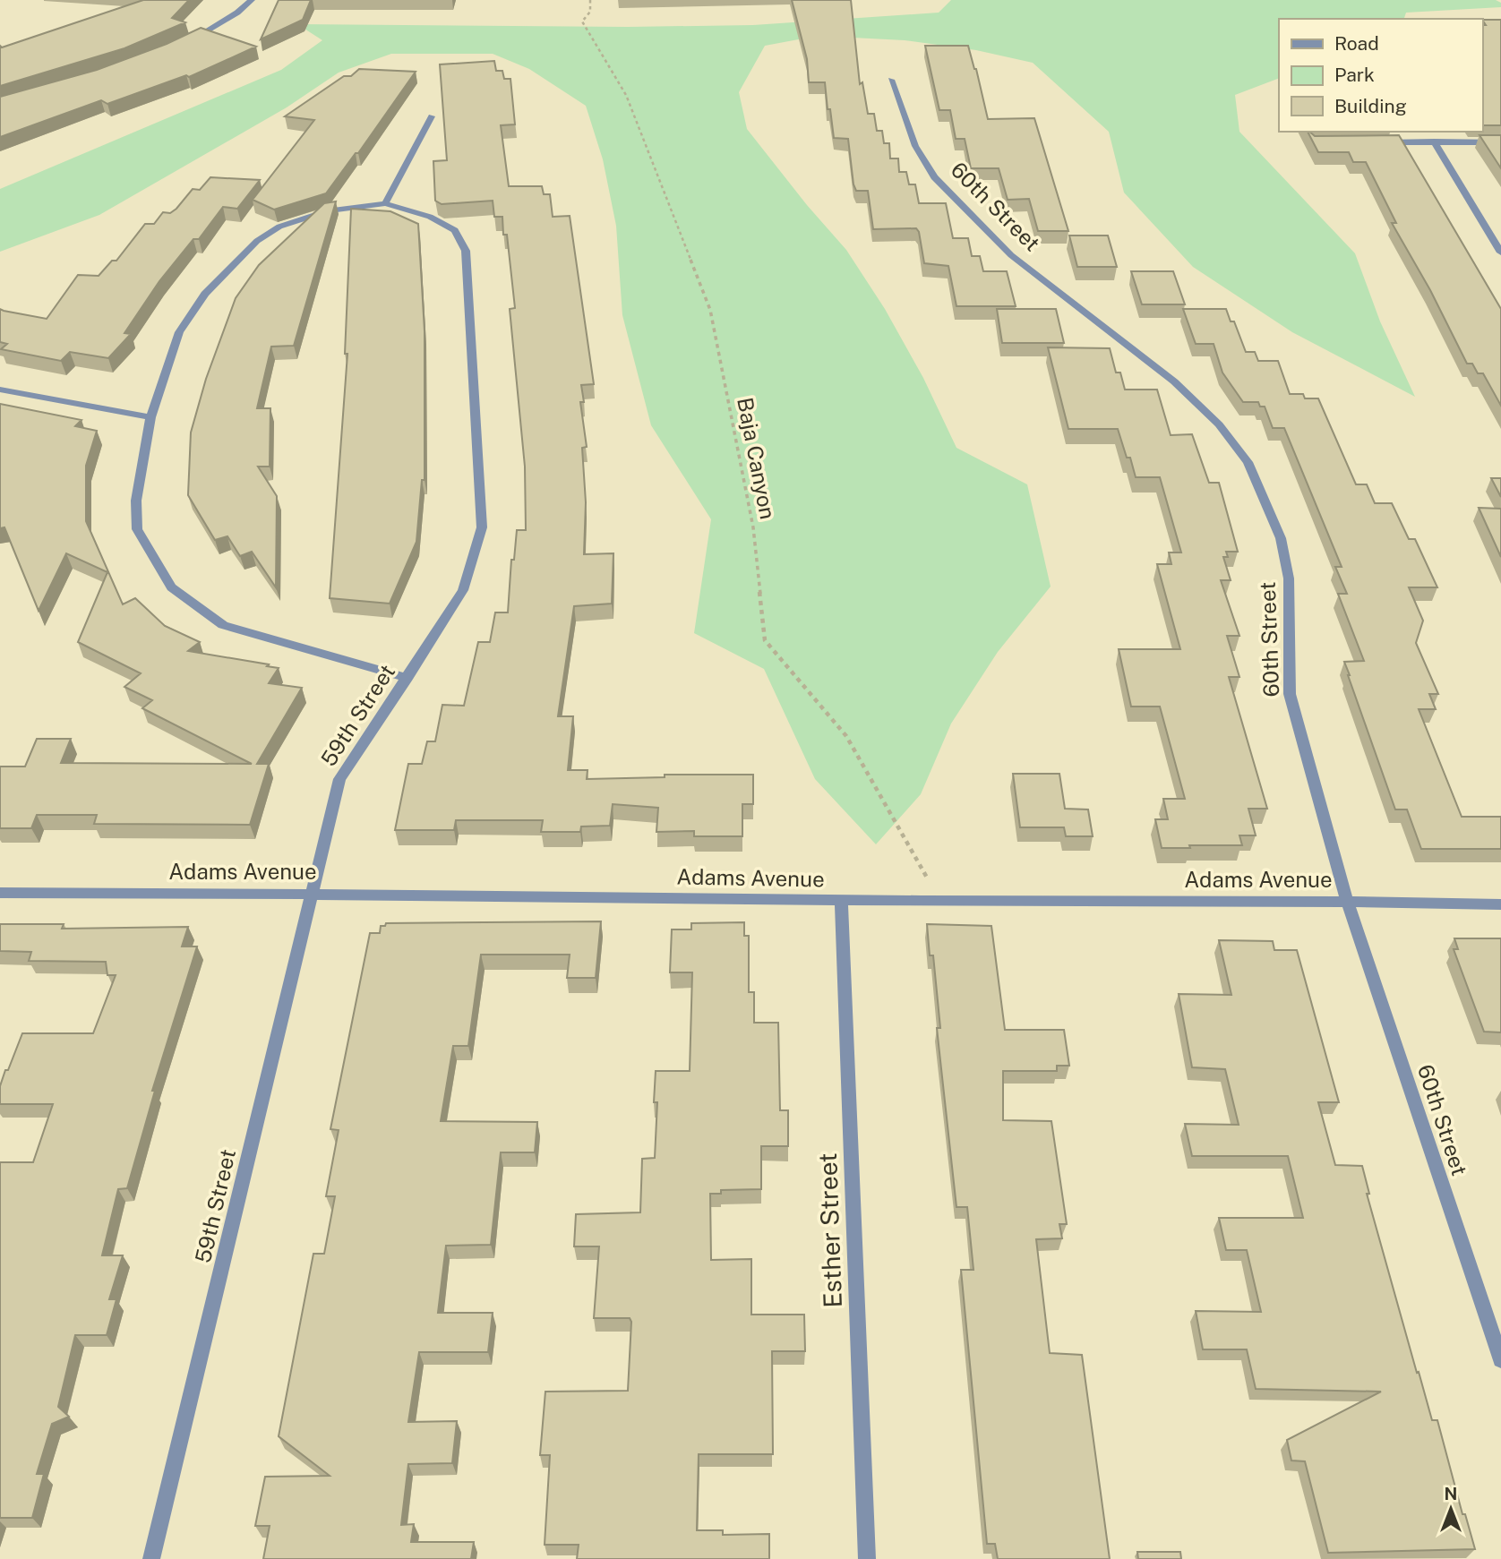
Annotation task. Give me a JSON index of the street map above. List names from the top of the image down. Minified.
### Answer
{"streets":{"street":["60th Street","59th Street","Adams Avenue","Esther Street"],"path":["Baja Canyon"]},"crossings":[["60th Street","Adams Avenue"],["Baja Canyon","Adams Avenue"],["59th Street","Adams Avenue"],["Adams Avenue","Esther Street"]],"legend":["Road","Park","Building"],"north":"top"}
